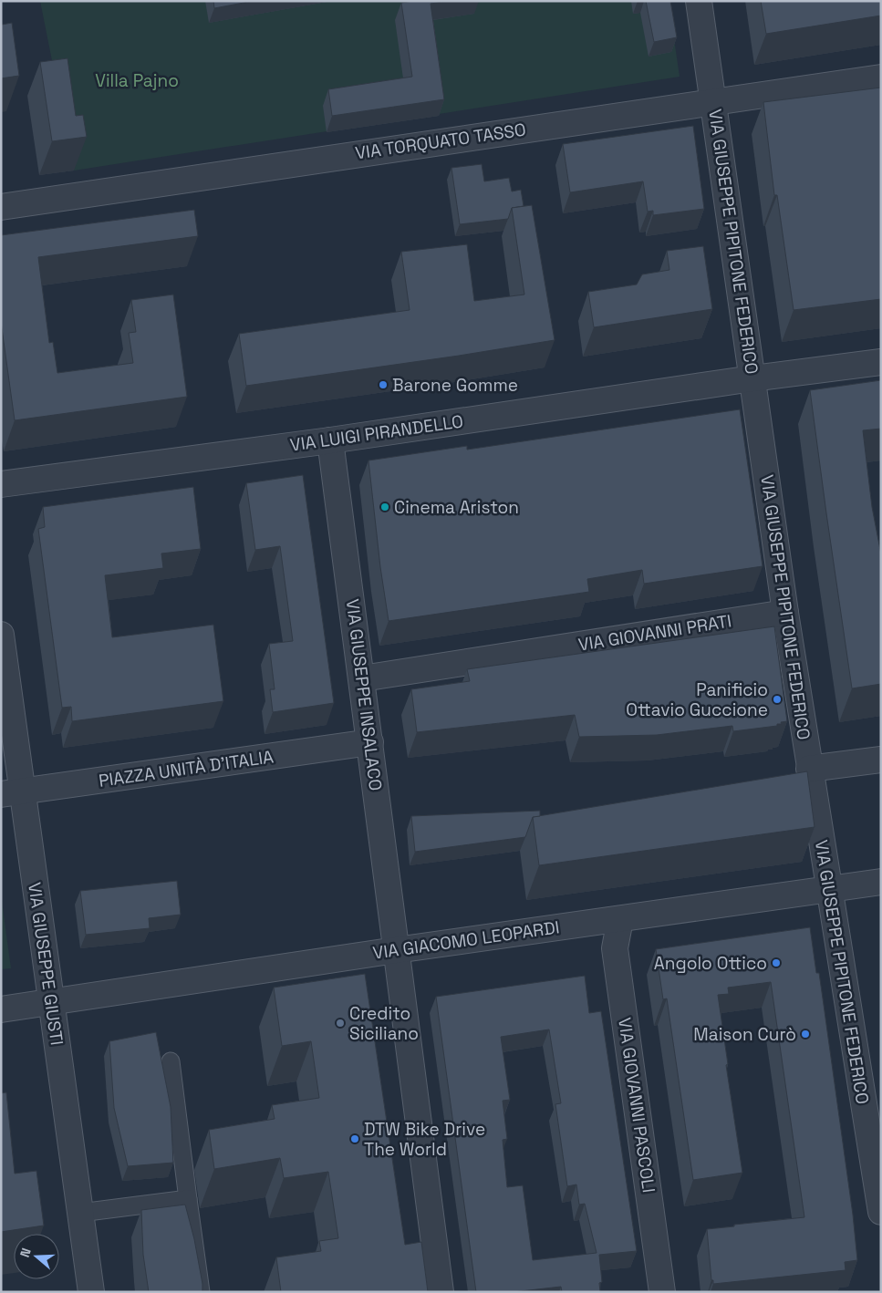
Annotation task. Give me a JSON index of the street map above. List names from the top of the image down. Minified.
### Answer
{"streets":{"street":["VIA TORQUATO TASSO","VIA GIUSEPPE PIPITONE FEDERICO","VIA LUIGI PIRANDELLO","VIA GIOVANNI PRATI","VIA GIUSEPPE INSALACO","PIAZZA UNITÀ D'ITALIA","VIA GIACOMO LEOPARDI","VIA GIUSEPPE GIUSTI","VIA GIOVANNI PASCOLI"]},"crossings":[["VIA TORQUATO TASSO","VIA GIUSEPPE PIPITONE FEDERICO"],["VIA GIUSEPPE PIPITONE FEDERICO","VIA LUIGI PIRANDELLO"],["VIA GIUSEPPE PIPITONE FEDERICO","VIA GIOVANNI PRATI"],["VIA GIUSEPPE PIPITONE FEDERICO","VIA GIACOMO LEOPARDI"],["VIA LUIGI PIRANDELLO","VIA GIUSEPPE INSALACO"],["VIA GIOVANNI PRATI","VIA GIUSEPPE INSALACO"],["VIA GIUSEPPE INSALACO","PIAZZA UNITÀ D'ITALIA"],["VIA GIUSEPPE INSALACO","VIA GIACOMO LEOPARDI"],["PIAZZA UNITÀ D'ITALIA","VIA GIUSEPPE GIUSTI"],["VIA GIACOMO LEOPARDI","VIA GIUSEPPE GIUSTI"],["VIA GIACOMO LEOPARDI","VIA GIOVANNI PASCOLI"]],"parks":["Villa Pajno"],"places":["Barone Gomme","Cinema Ariston","Panificio Ottavio Guccione","Angolo Ottico","Credito Siciliano","Maison Curò","DTW Bike Drive The World"],"north":"left"}
